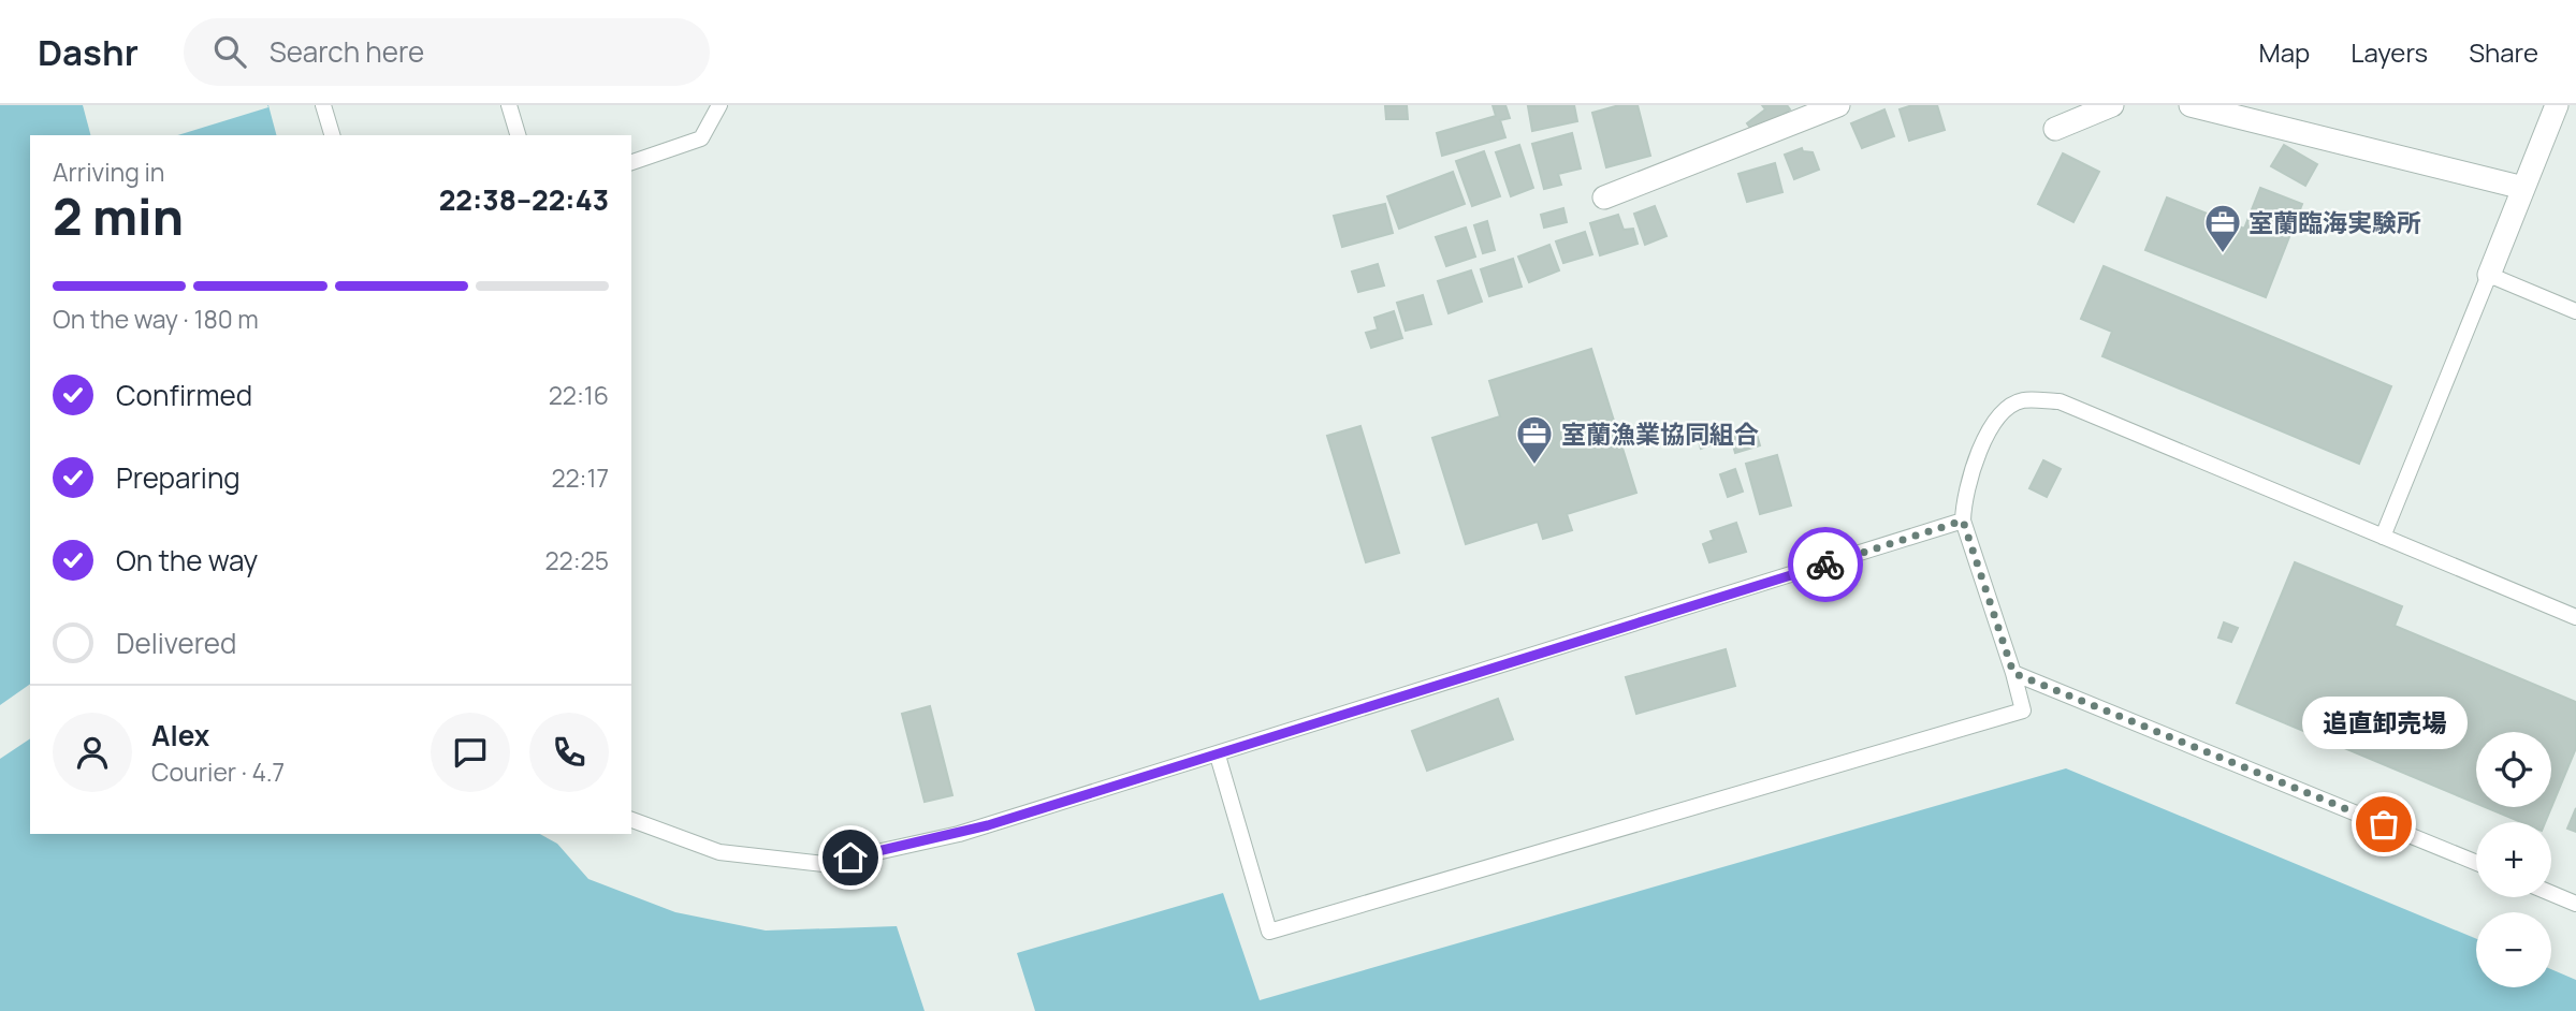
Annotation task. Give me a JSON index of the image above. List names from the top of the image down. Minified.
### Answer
{"places":{"office":["室蘭臨海実験所","室蘭漁業協同組合"],"other":["追直卸売場"]},"page":{"header":"Dashr","search":"Search here","nav":["Map","Layers","Share"],"heading":["2 min","Arriving in","22:38–22:43"],"panel":["Alex","Courier · 4.7"],"bar":"On the way · 180 m","list":[["Confirmed","22:16"],["Preparing","22:17"],["On the way","22:25"],"Delivered"],"bubble":"追直卸売場","map_buttons":["+","−"]}}
